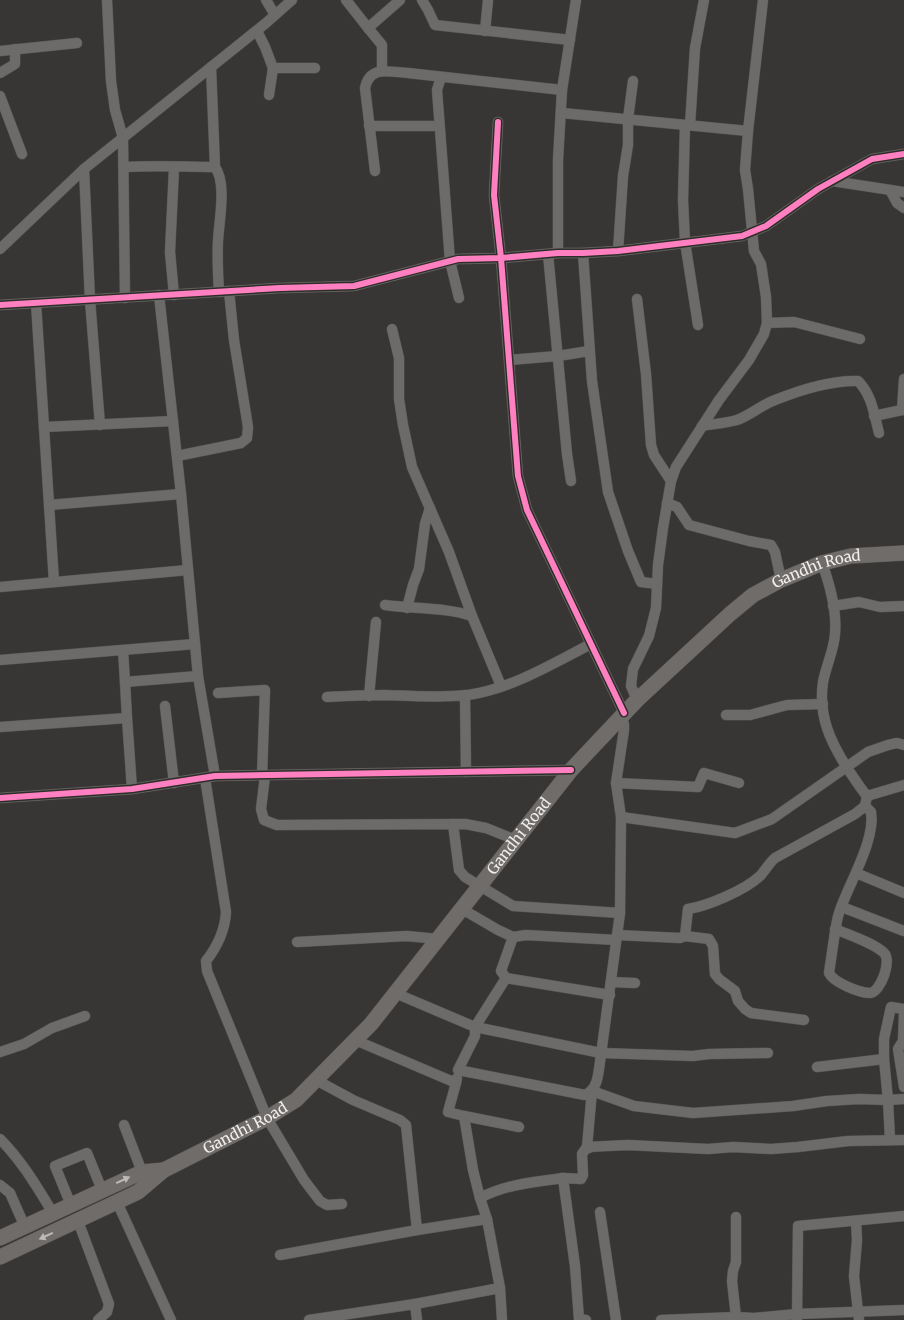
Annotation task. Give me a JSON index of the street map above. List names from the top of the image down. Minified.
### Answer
{"streets":{"main road":["Gandhi Road"]}}
